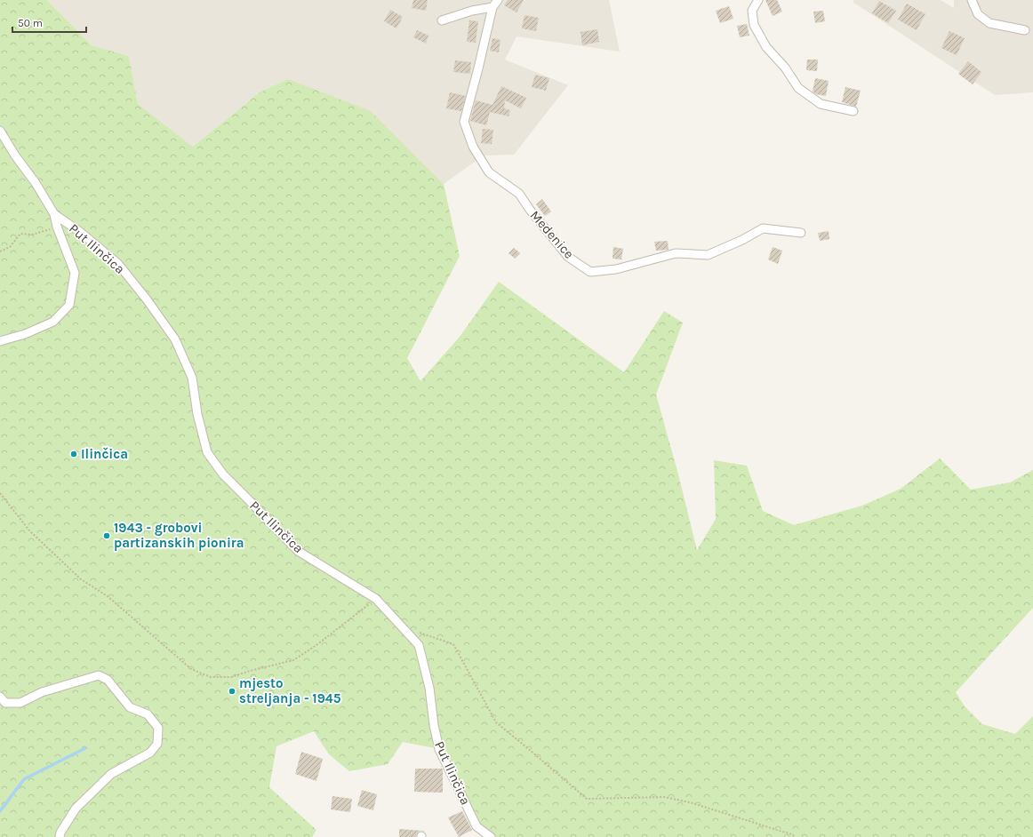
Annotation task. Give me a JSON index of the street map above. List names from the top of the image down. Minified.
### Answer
{"streets":{"street":["Medenice","Put Ilinčica"]},"places":["Ilinčica","1943 - grobovi partizanskih pionira","mjesto streljanja - 1945"],"scale_bar":"50 m"}
